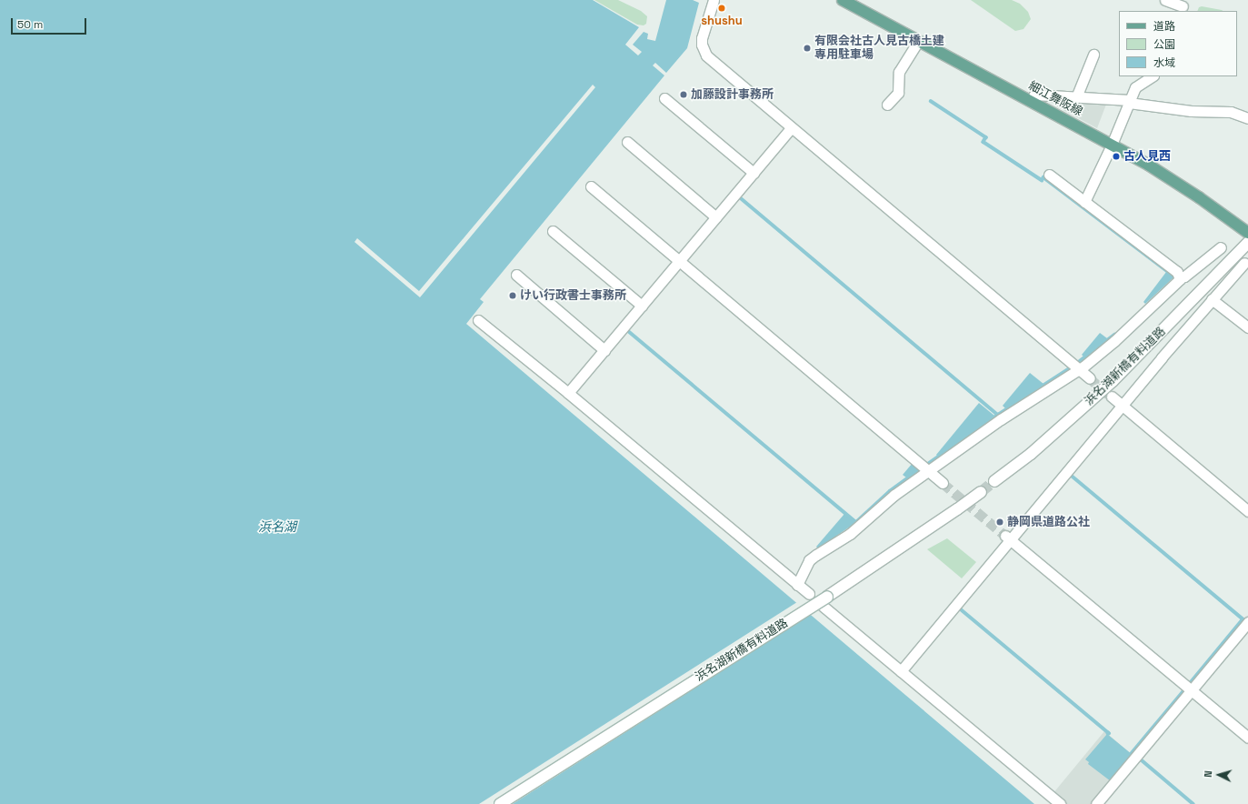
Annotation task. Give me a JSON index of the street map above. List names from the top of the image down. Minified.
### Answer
{"streets":{"main road":["細江舞阪線","浜名湖新橋有料道路"]},"water":["浜名湖"],"places":["shushu","有限会社古人見古橋土建 専用駐車場","加藤設計事務所","古人見西","けい行政書士事務所","静岡県道路公社"],"legend":["道路","公園","水域"],"scale_bar":"50 m","north":"left"}
